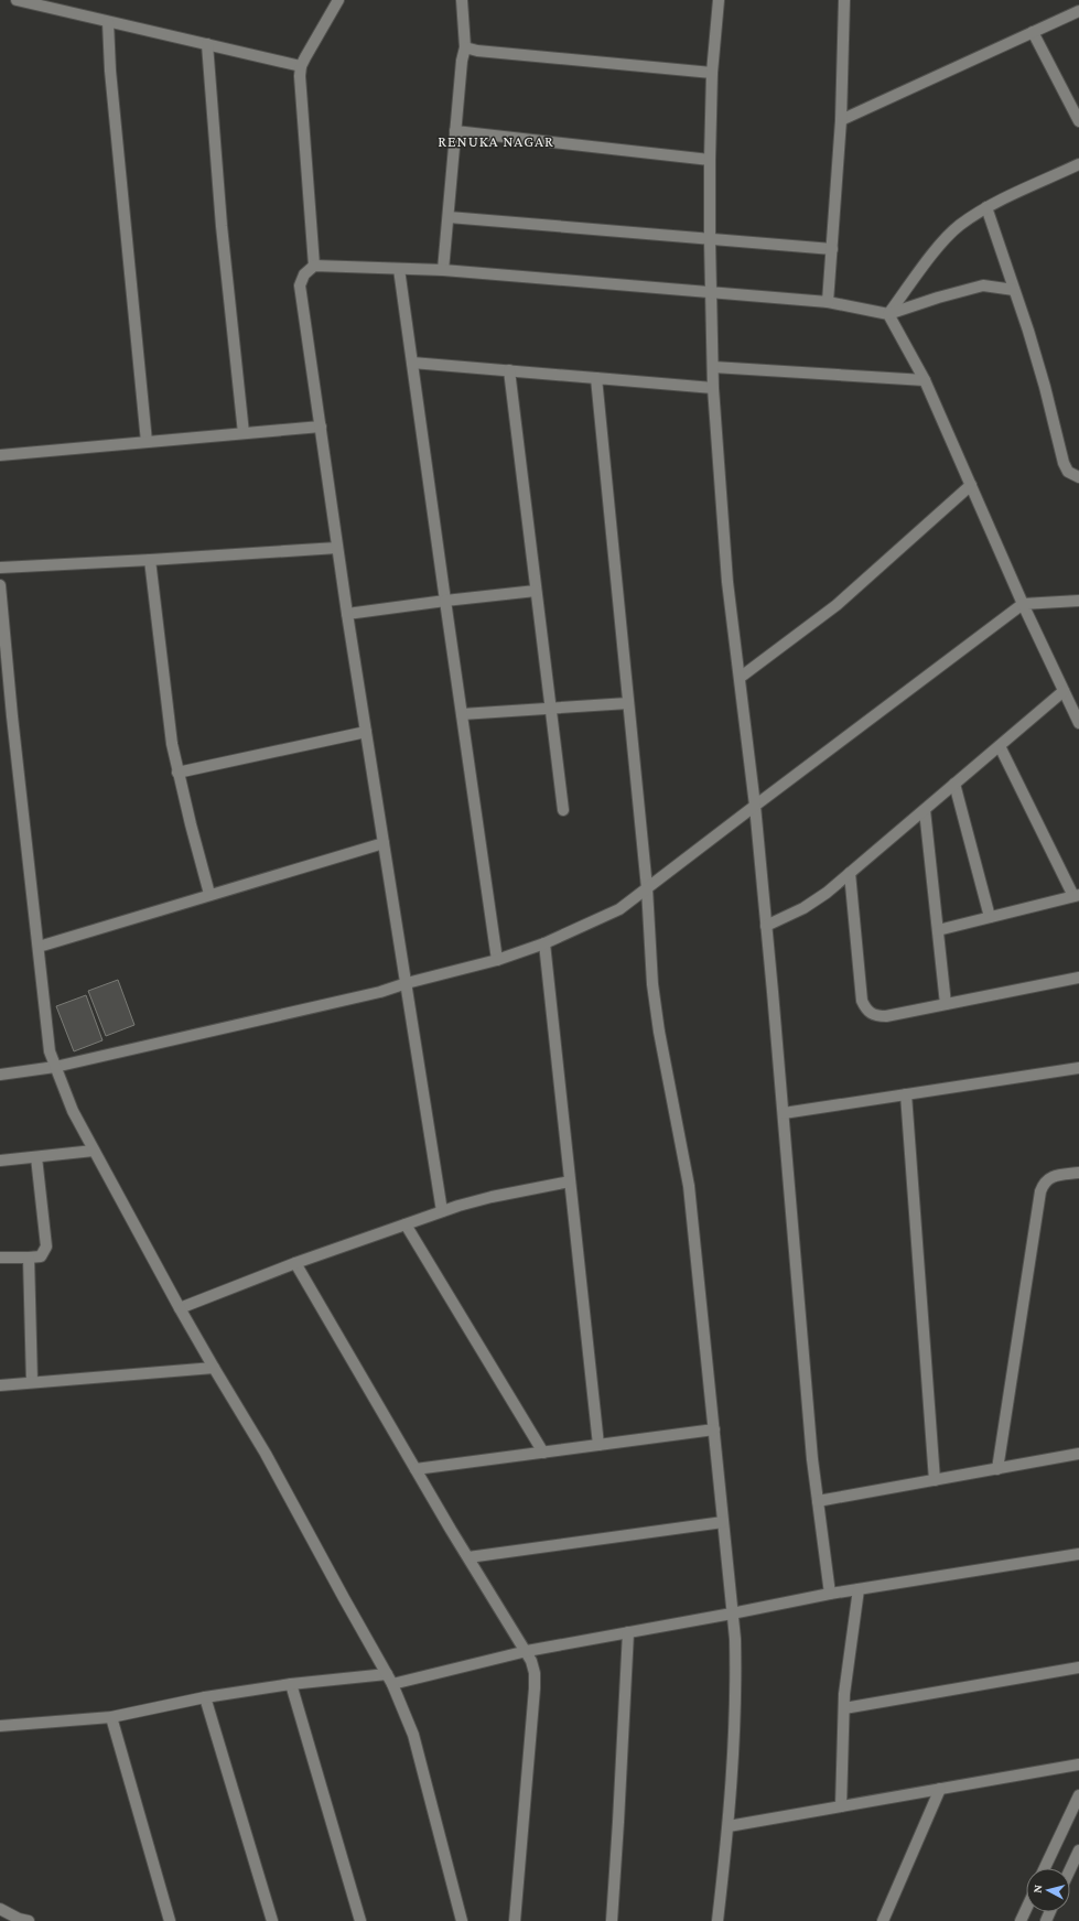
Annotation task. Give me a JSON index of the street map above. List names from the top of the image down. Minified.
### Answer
{"districts":["RENUKA NAGAR"],"north":"left"}
